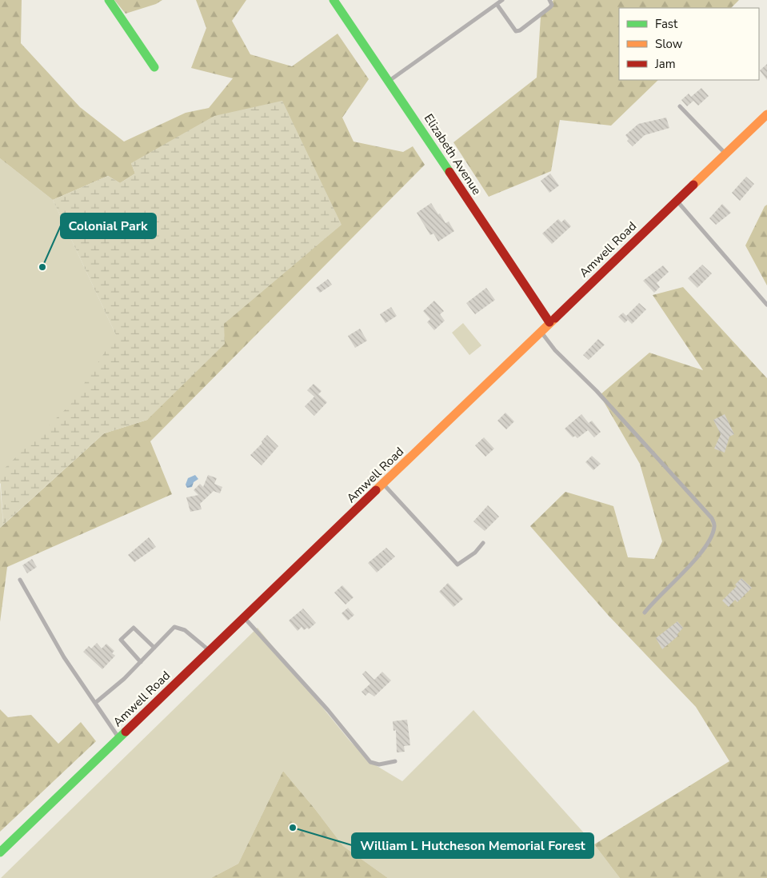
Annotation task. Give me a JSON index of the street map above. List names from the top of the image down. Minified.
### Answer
{"streets":{"main road":["Elizabeth Avenue","Amwell Road"]},"crossings":[["Elizabeth Avenue","Amwell Road"]],"places":["Colonial Park","William L Hutcheson Memorial Forest"],"legend":["Fast","Slow","Jam"]}
